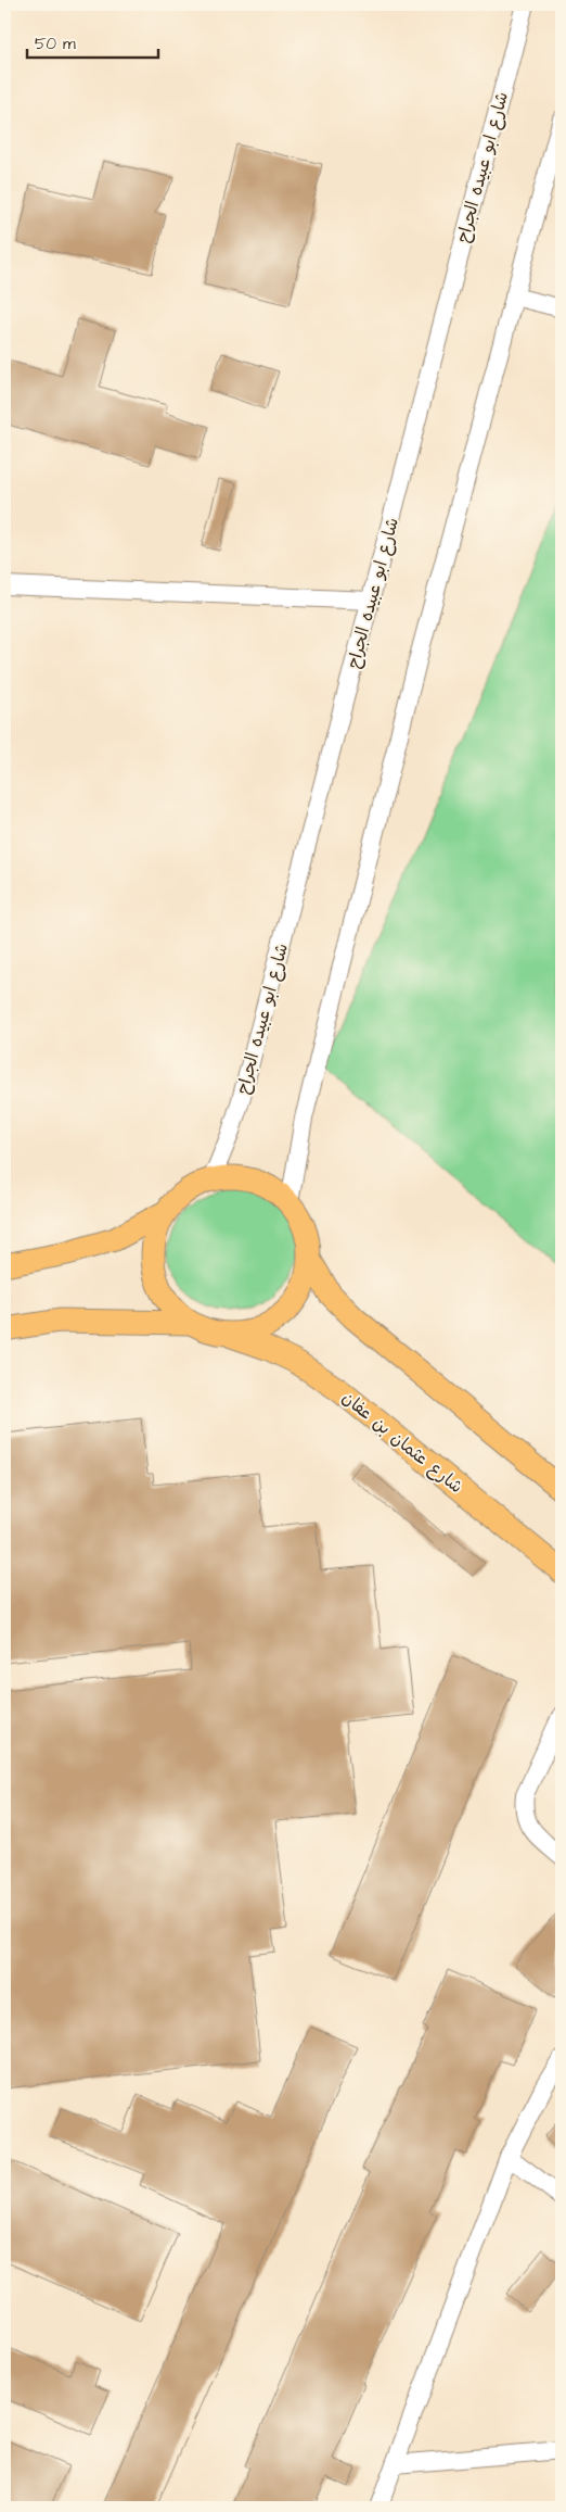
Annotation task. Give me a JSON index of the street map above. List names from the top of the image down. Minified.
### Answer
{"streets":{"main road":["شارع عثمان بن عفان"],"street":["شارع ابو عبيده الجراح"]},"crossings":[["شارع ابو عبيده الجراح","شارع عثمان بن عفان"]],"scale_bar":"50 m"}
